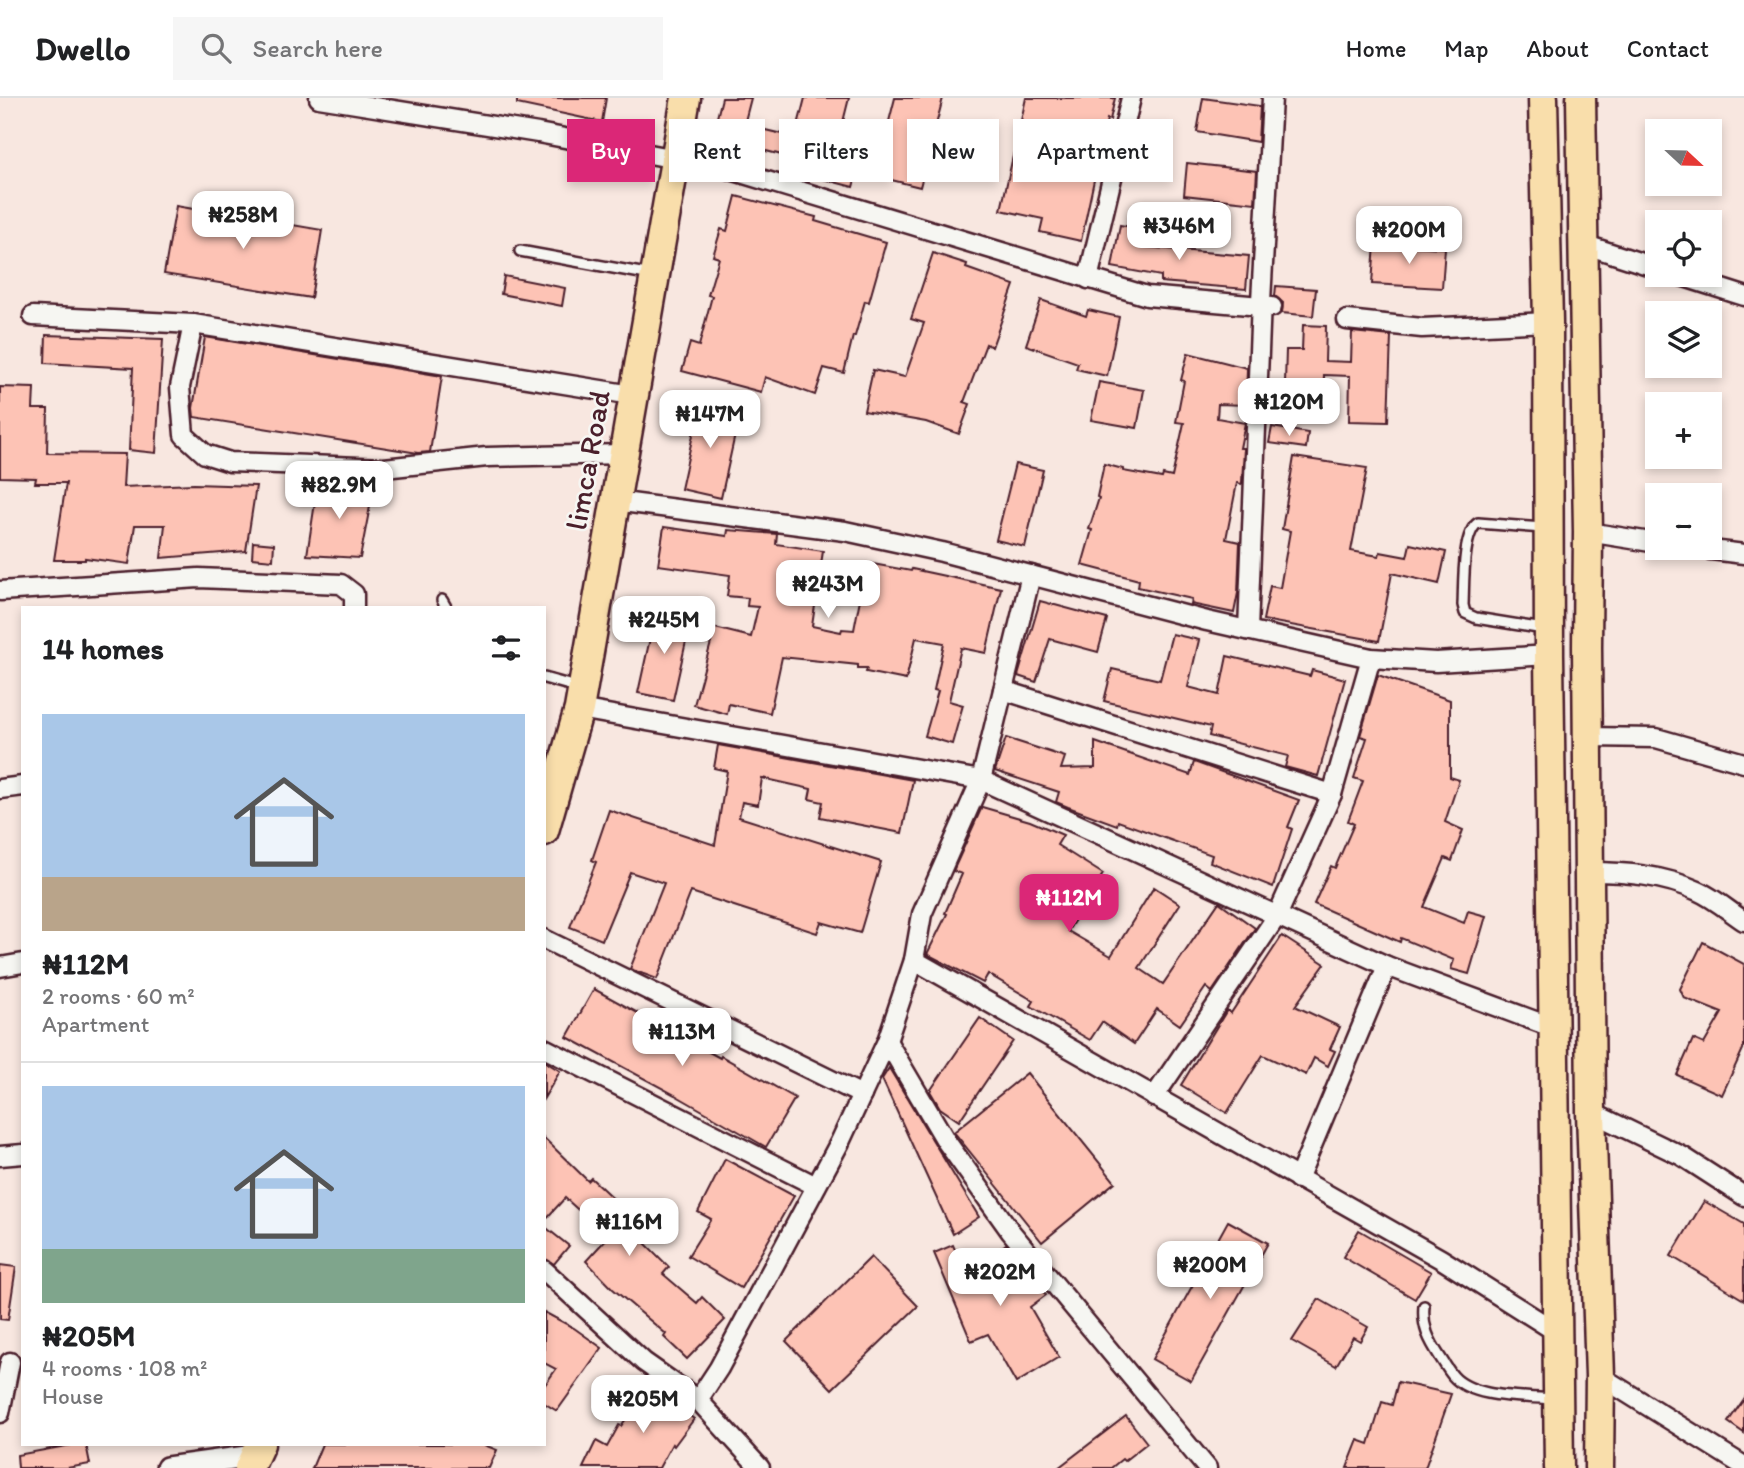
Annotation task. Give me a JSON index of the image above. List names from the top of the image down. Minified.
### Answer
{"streets":{"main road":["limca Road"]},"north":"right","page":{"header":"Dwello","search":"Search here","nav":["Home","Map","About","Contact"],"map_buttons":["+","−"],"chip":["Buy","Rent","Filters","New","Apartment"],"price":["₦258M","₦346M","₦200M","₦120M","₦147M","₦82.9M","₦243M","₦245M","₦112M","₦113M","₦116M","₦200M","₦202M","₦205M"],"heading":"14 homes","list":[{"name":"₦112M","note":"2 rooms · 60 m² · Apartment"},{"name":"₦205M","note":"4 rooms · 108 m² · House"}]}}
